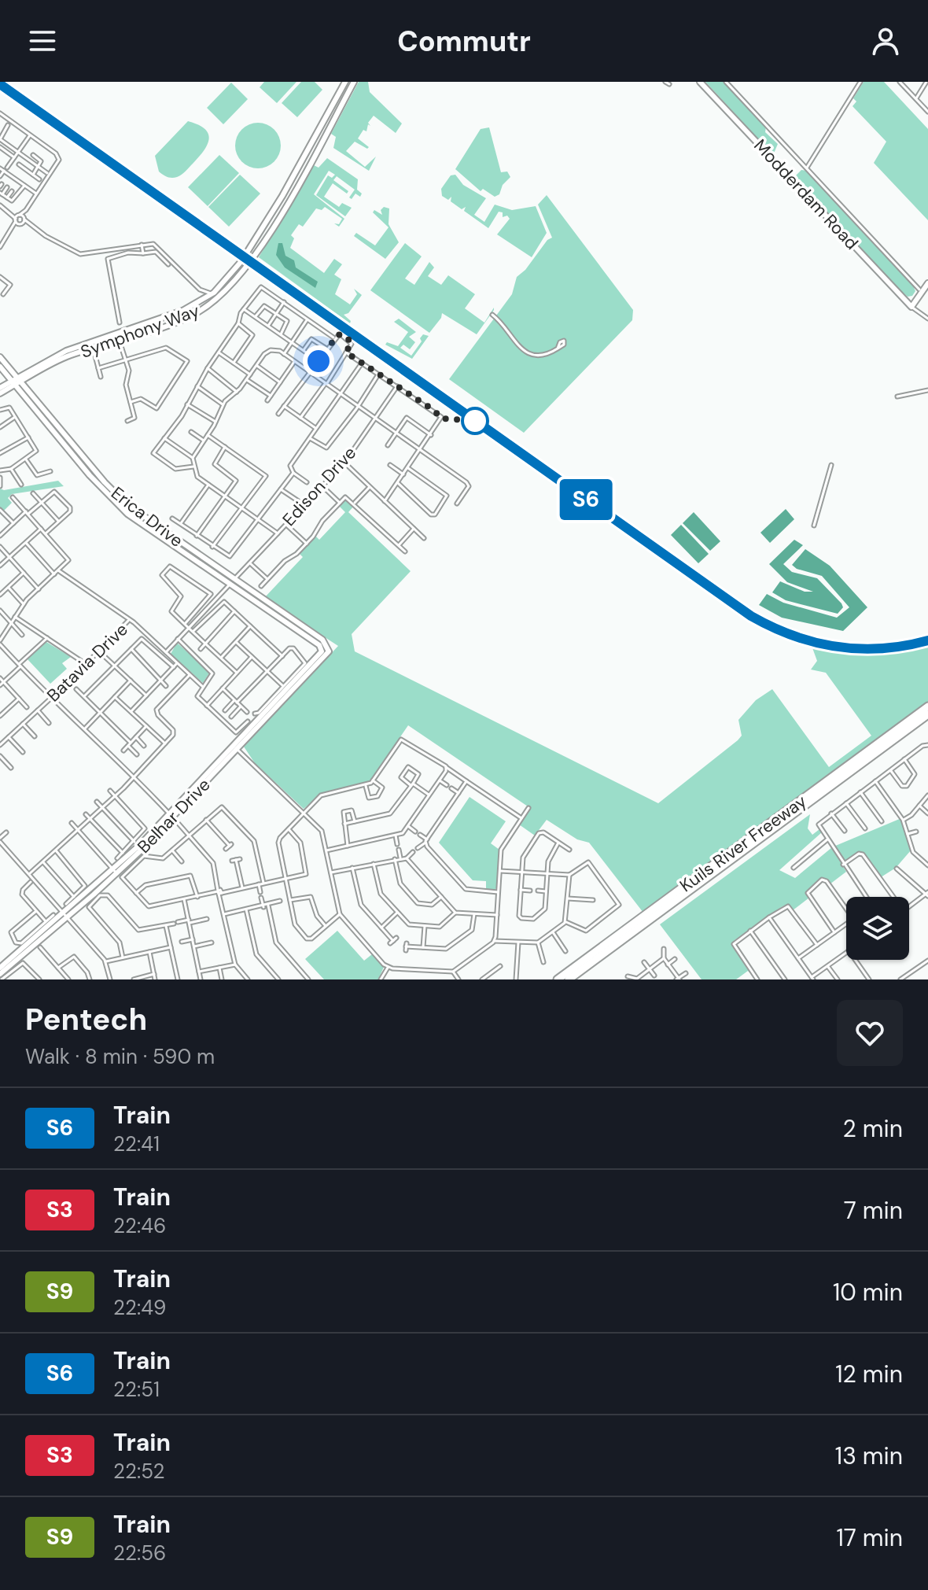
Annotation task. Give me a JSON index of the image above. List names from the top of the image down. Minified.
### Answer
{"streets":{"highway":["Kuils River Freeway"],"main road":["Modderdam Road","Symphony Way","Erica Drive","Belhar Drive"],"street":["Edison Drive","Batavia Drive"]},"crossings":[["Symphony Way","Erica Drive"],["Edison Drive","Erica Drive"],["Edison Drive","Batavia Drive"],["Erica Drive","Belhar Drive"]],"page":{"header":"Commutr","on_map":"S6","heading":["Pentech","Walk · 8 min · 590 m"],"list":[{"mark":"S6","name":"Train","note":"22:41","value":"2 min"},{"mark":"S3","name":"Train","note":"22:46","value":"7 min"},{"mark":"S9","name":"Train","note":"22:49","value":"10 min"},{"mark":"S6","name":"Train","note":"22:51","value":"12 min"},{"mark":"S3","name":"Train","note":"22:52","value":"13 min"},{"mark":"S9","name":"Train","note":"22:56","value":"17 min"}]}}
